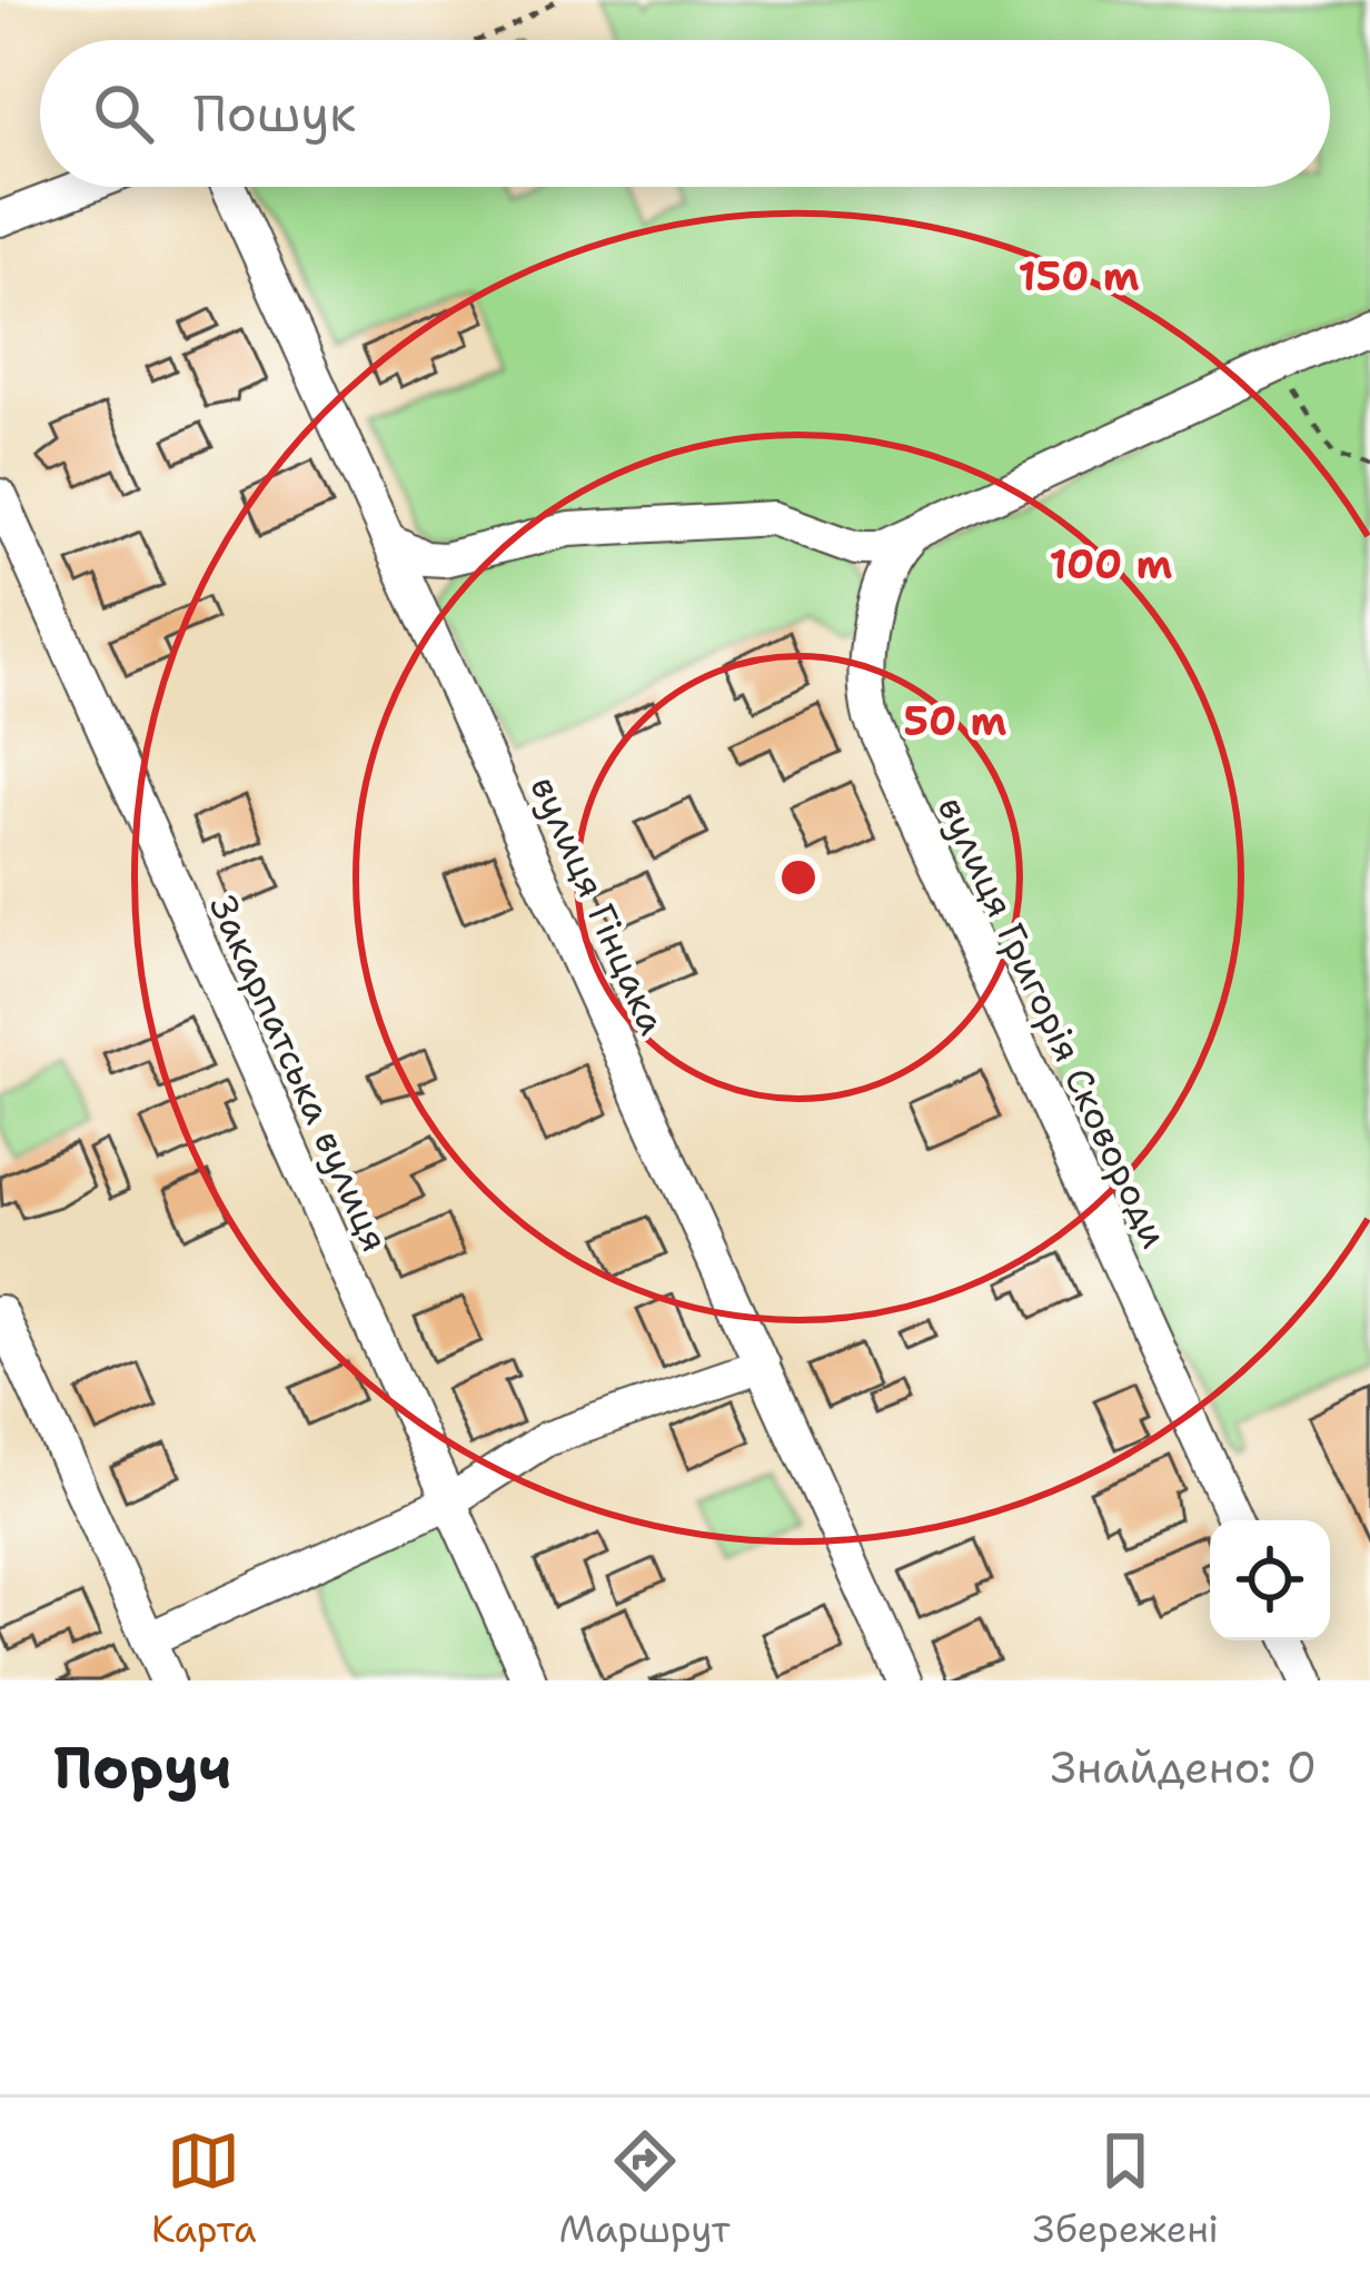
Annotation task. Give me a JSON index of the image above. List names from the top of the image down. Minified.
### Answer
{"streets":{"street":["вулиця Гінцака","вулиця Григорія Сковороди","Закарпатська вулиця"]},"page":{"search":"Пошук","heading":["Поруч","Знайдено: 0"],"nav":["Карта","Маршрут","Збережені"]},"rings":["150 m","100 m","50 m"]}
